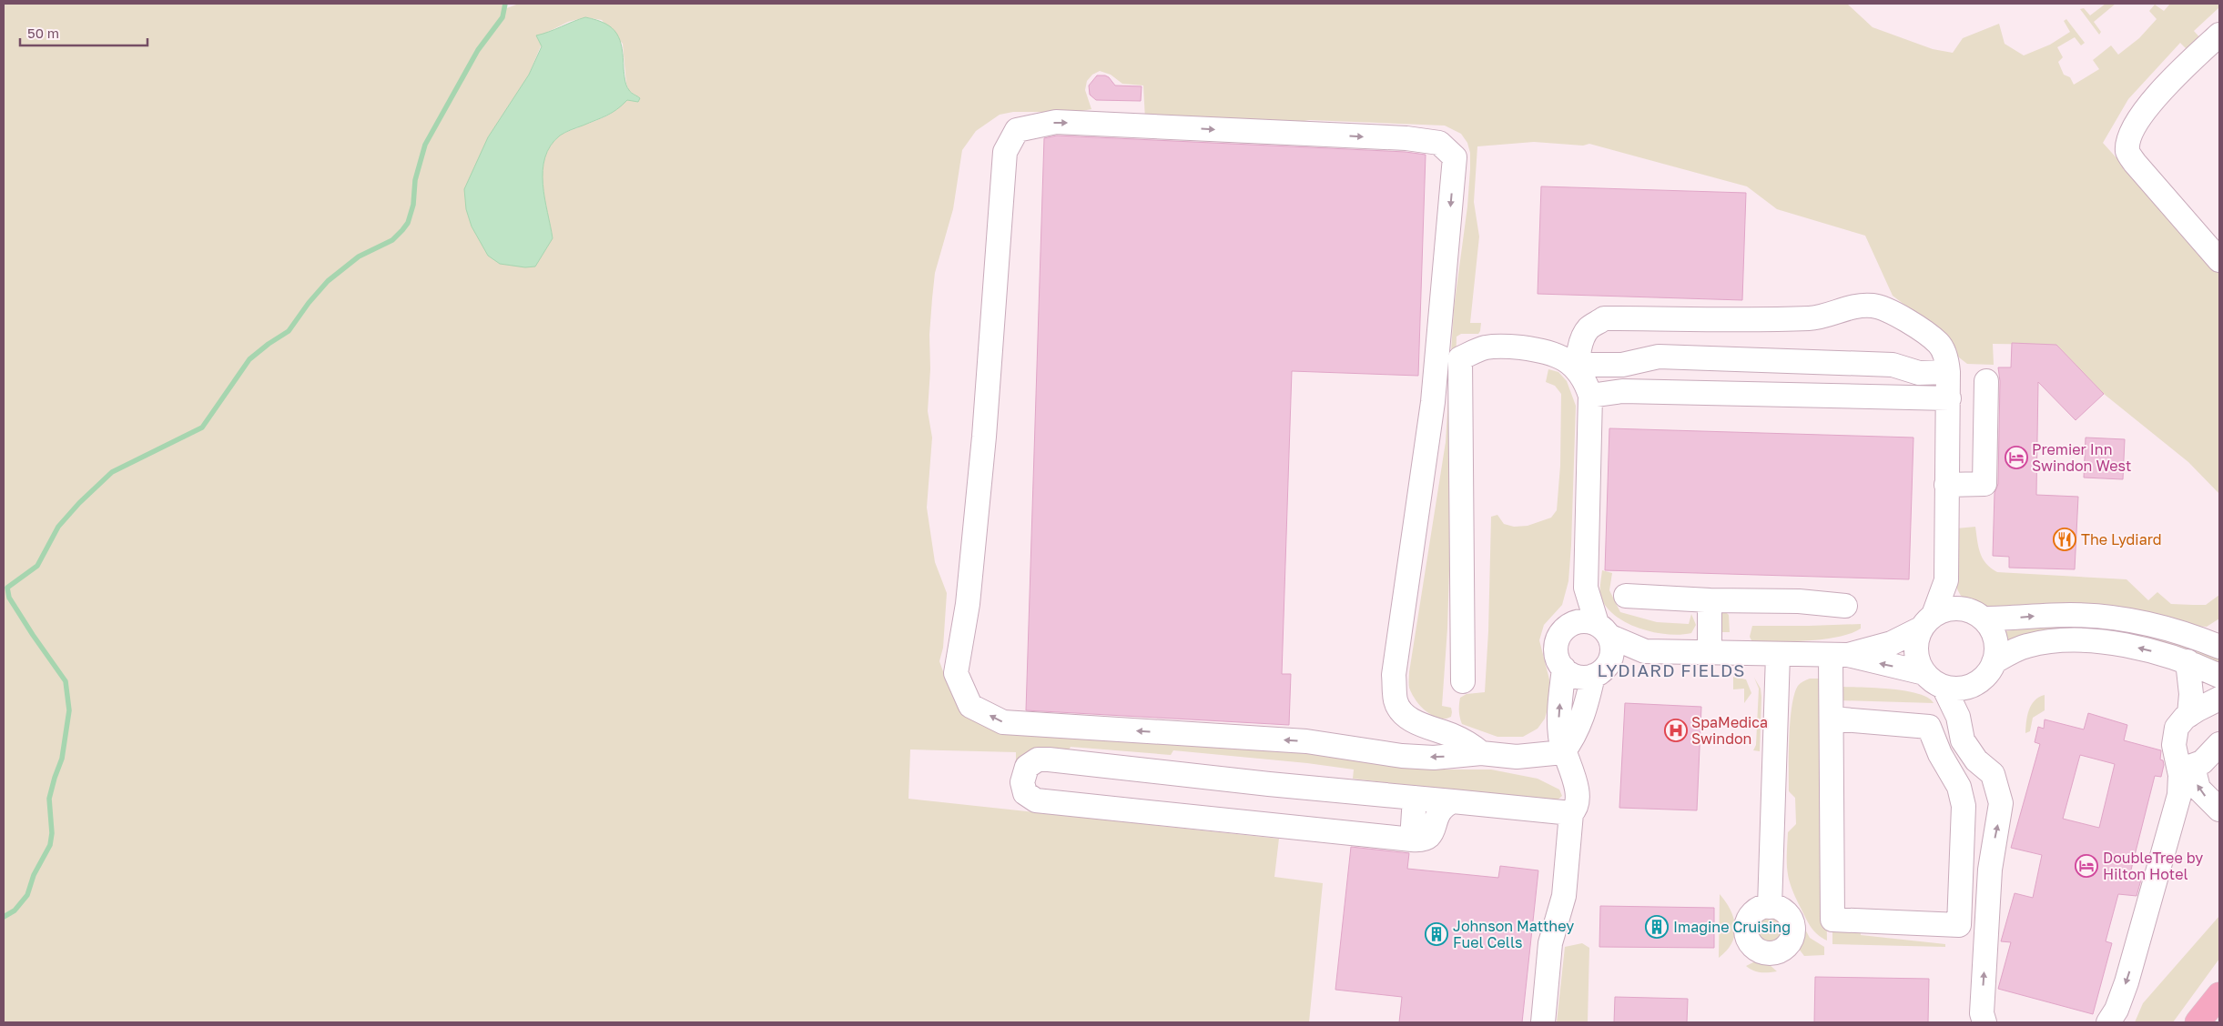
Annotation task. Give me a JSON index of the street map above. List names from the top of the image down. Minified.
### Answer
{"districts":["LYDIARD FIELDS"],"places":{"hotel":["Premier Inn Swindon West","DoubleTree by Hilton Hotel"],"restaurant":["The Lydiard"],"hospital":["SpaMedica Swindon"],"building":["Imagine Cruising","Johnson Matthey Fuel Cells"]},"scale_bar":"50 m"}
